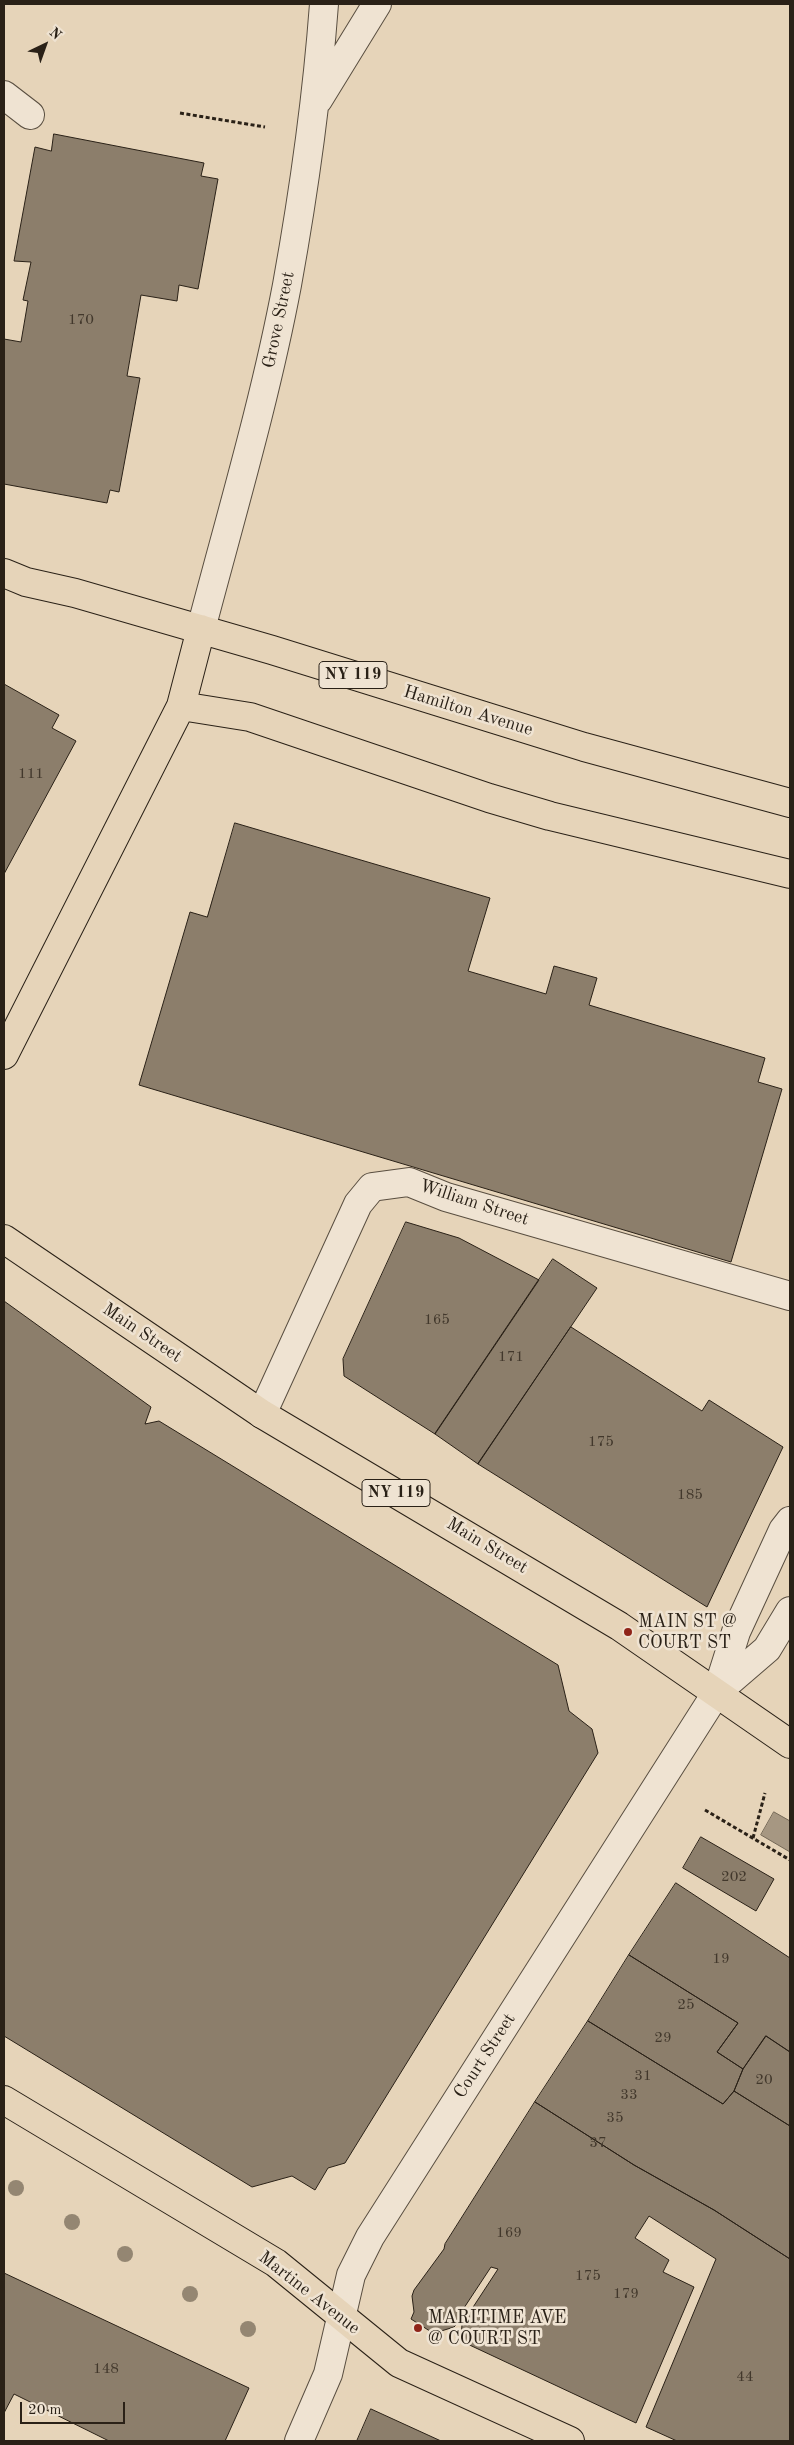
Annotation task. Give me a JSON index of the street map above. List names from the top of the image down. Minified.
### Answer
{"streets":{"main road":["NY 119","Hamilton Avenue","Main Street","Martine Avenue"],"street":["Grove Street","William Street","Court Street"]},"crossings":[["Grove Street","Hamilton Avenue"],["William Street","Main Street"],["Main Street","Court Street"],["Court Street","Martine Avenue"]],"places":["MAIN ST @ COURT ST","MARITIME AVE @ COURT ST"],"house_numbers":["170","111","165","171","175","185","202","19","25","29","31","20","33","35","37","169","175","179","148","44"],"scale_bar":"20 m","north":"top right"}
